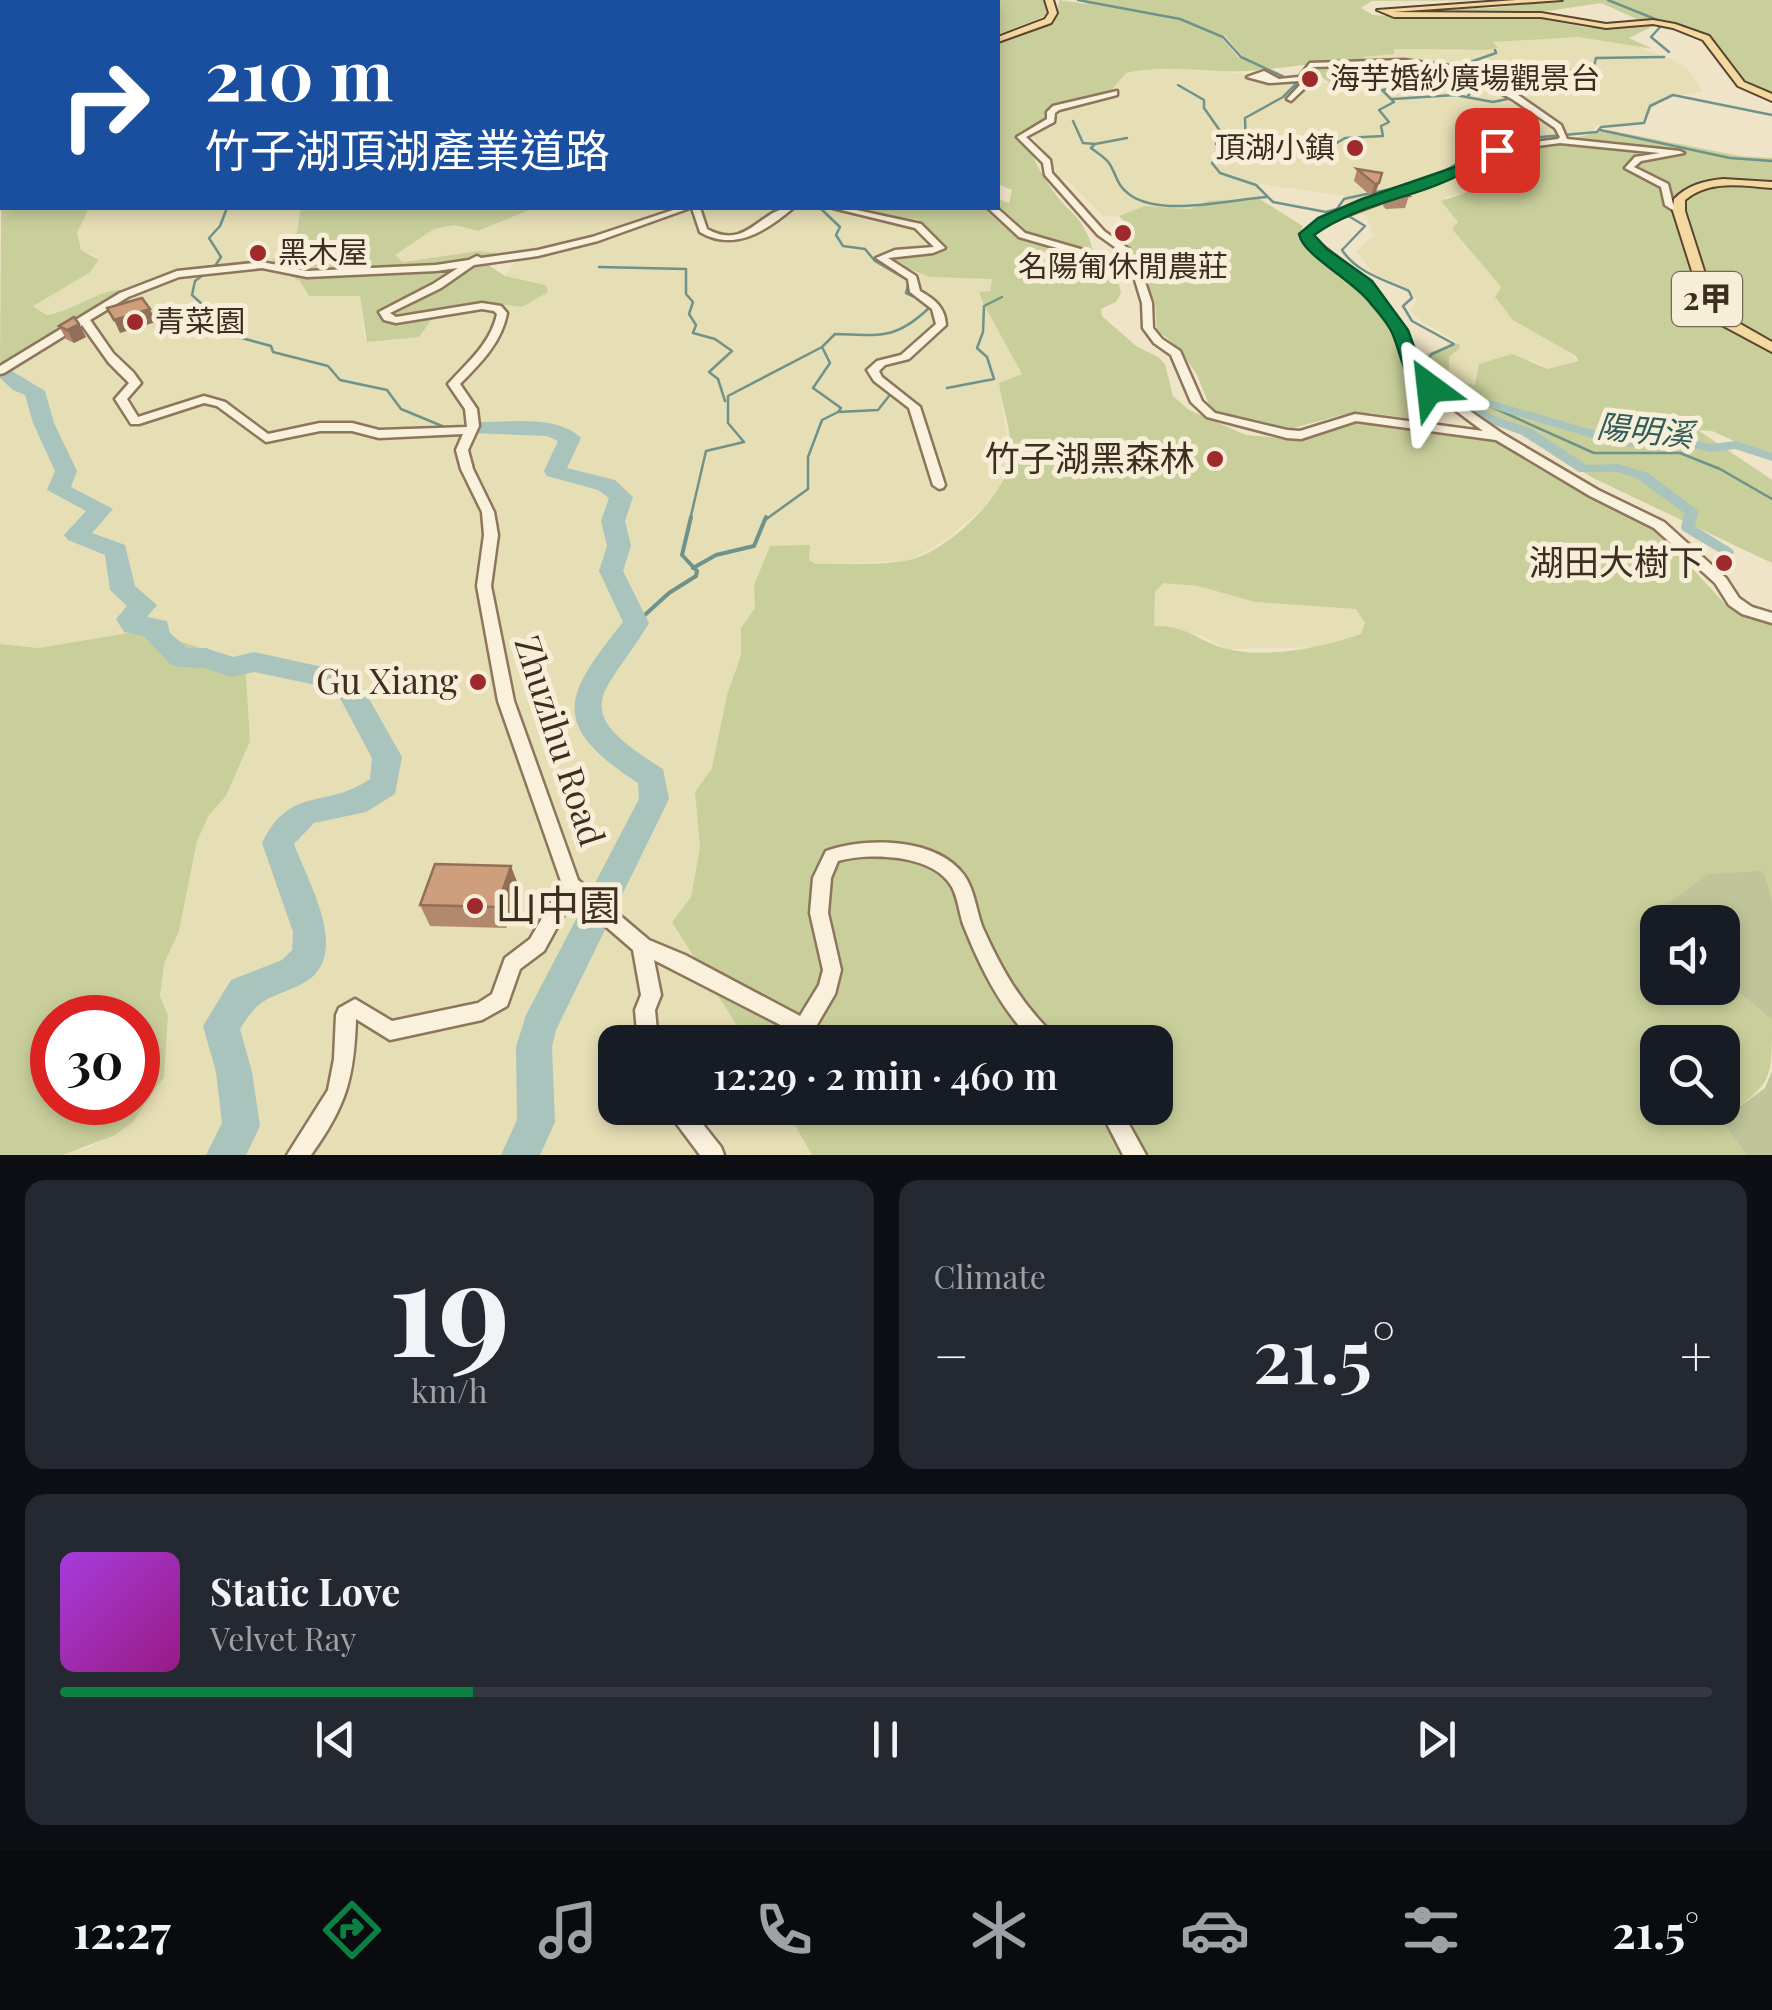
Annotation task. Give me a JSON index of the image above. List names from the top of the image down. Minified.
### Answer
{"streets":{"main road":["2甲"],"street":["Zhuzihu Road"]},"water":["陽明溪"],"places":["海芋婚紗廣場觀景台","頂湖小鎮","名陽匍休閒農莊","黑木屋","青菜園","竹子湖黑森林","湖田大樹下","Gu Xiang","山中園"],"page":{"turn":["210 m","竹子湖頂湖產業道路"],"limit":"30","trip":"12:29 · 2 min · 460 m","tile":[["19","km/h"],"Climate"],"heat":["−","21.5°","+"],"song":["Static Love","Velvet Ray"],"tabs":["12:27","21.5°"]}}
